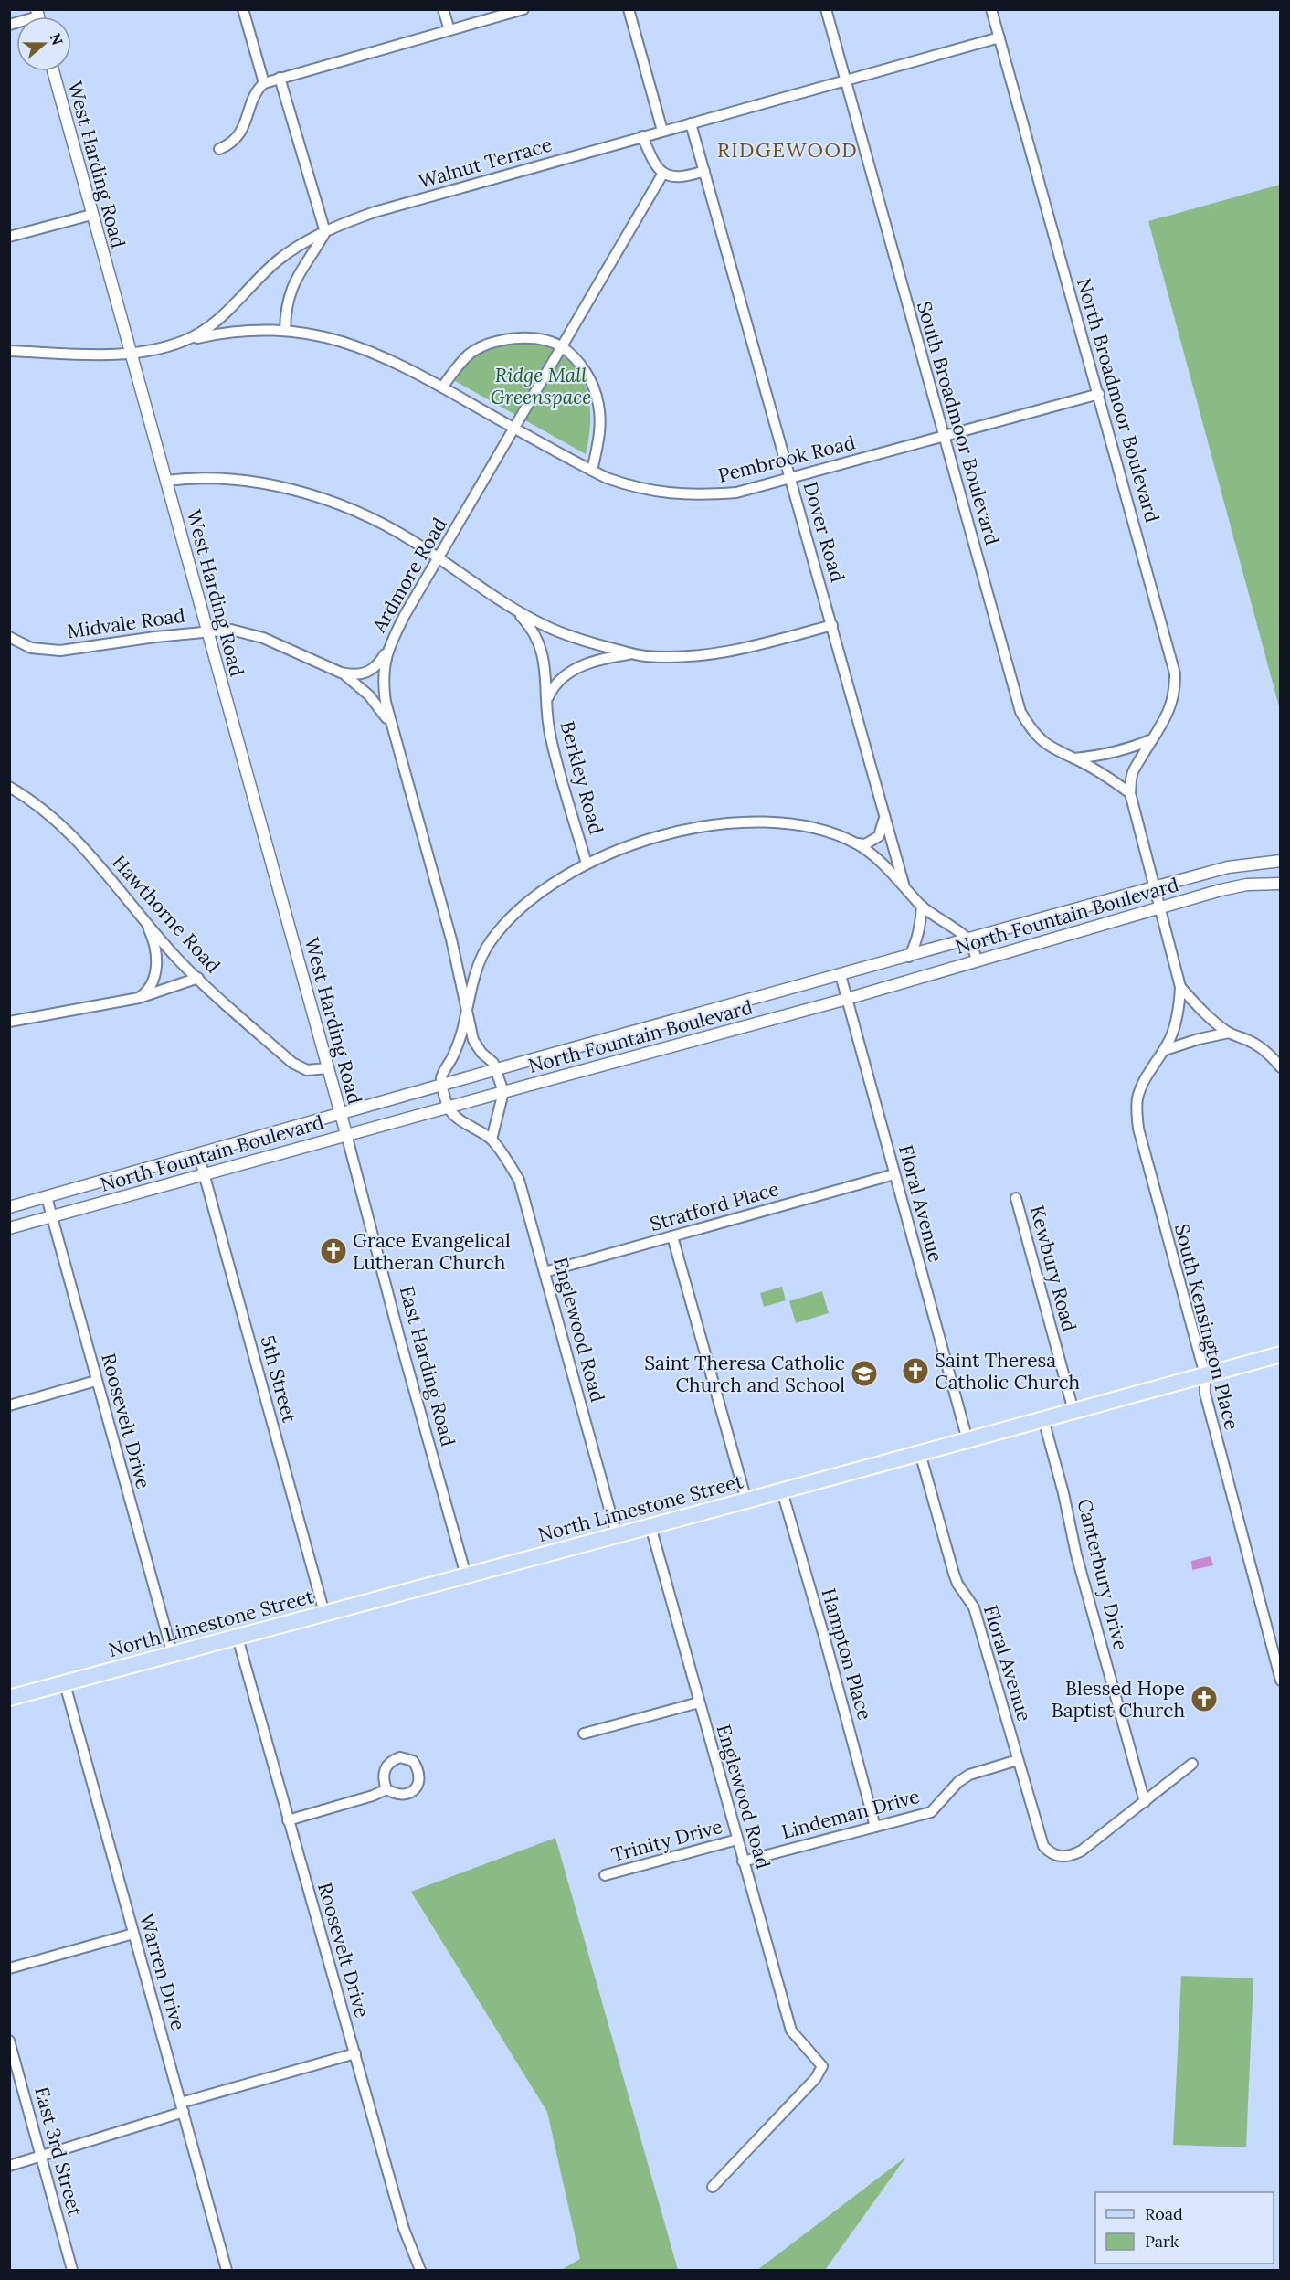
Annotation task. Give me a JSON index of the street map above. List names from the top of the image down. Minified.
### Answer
{"streets":{"main road":["North Limestone Street"],"street":["Walnut Terrace","West Harding Road","North Broadmoor Boulevard","South Broadmoor Boulevard","Pembrook Road","Dover Road","Ardmore Road","Midvale Road","Berkley Road","Hawthorne Road","North Fountain Boulevard","Floral Avenue","Stratford Place","Kewbury Road","South Kensington Place","Englewood Road","East Harding Road","5th Street","Roosevelt Drive","Canterbury Drive","Hampton Place","Lindeman Drive","Trinity Drive","Warren Drive","East 3rd Street"]},"crossings":[["Walnut Terrace","West Harding Road"],["Walnut Terrace","North Broadmoor Boulevard"],["Walnut Terrace","South Broadmoor Boulevard"],["Walnut Terrace","Pembrook Road"],["Walnut Terrace","Dover Road"],["West Harding Road","Midvale Road"],["West Harding Road","Hawthorne Road"],["West Harding Road","North Fountain Boulevard"],["West Harding Road","East Harding Road"],["North Broadmoor Boulevard","South Broadmoor Boulevard"],["North Broadmoor Boulevard","Pembrook Road"],["South Broadmoor Boulevard","Pembrook Road"],["Pembrook Road","Dover Road"],["Pembrook Road","Ardmore Road"],["Ardmore Road","Midvale Road"],["Ardmore Road","North Fountain Boulevard"],["North Fountain Boulevard","Floral Avenue"],["North Fountain Boulevard","Englewood Road"],["North Fountain Boulevard","East Harding Road"],["North Fountain Boulevard","5th Street"],["North Fountain Boulevard","Roosevelt Drive"],["Floral Avenue","Stratford Place"],["Floral Avenue","North Limestone Street"],["Floral Avenue","Canterbury Drive"],["Floral Avenue","Lindeman Drive"],["Stratford Place","Englewood Road"],["Kewbury Road","North Limestone Street"],["South Kensington Place","North Limestone Street"],["Englewood Road","North Limestone Street"],["Englewood Road","Lindeman Drive"],["Englewood Road","Trinity Drive"],["East Harding Road","North Limestone Street"],["5th Street","North Limestone Street"],["Roosevelt Drive","North Limestone Street"],["North Limestone Street","Canterbury Drive"],["North Limestone Street","Hampton Place"],["North Limestone Street","Warren Drive"],["Hampton Place","Lindeman Drive"]],"districts":["RIDGEWOOD"],"parks":["Ridge Mall Greenspace"],"places":{"church":["Grace Evangelical Lutheran Church","Saint Theresa Catholic Church","Blessed Hope Baptist Church"],"school or university":["Saint Theresa Catholic Church and School"]},"legend":["Road","Park"],"north":"right"}
